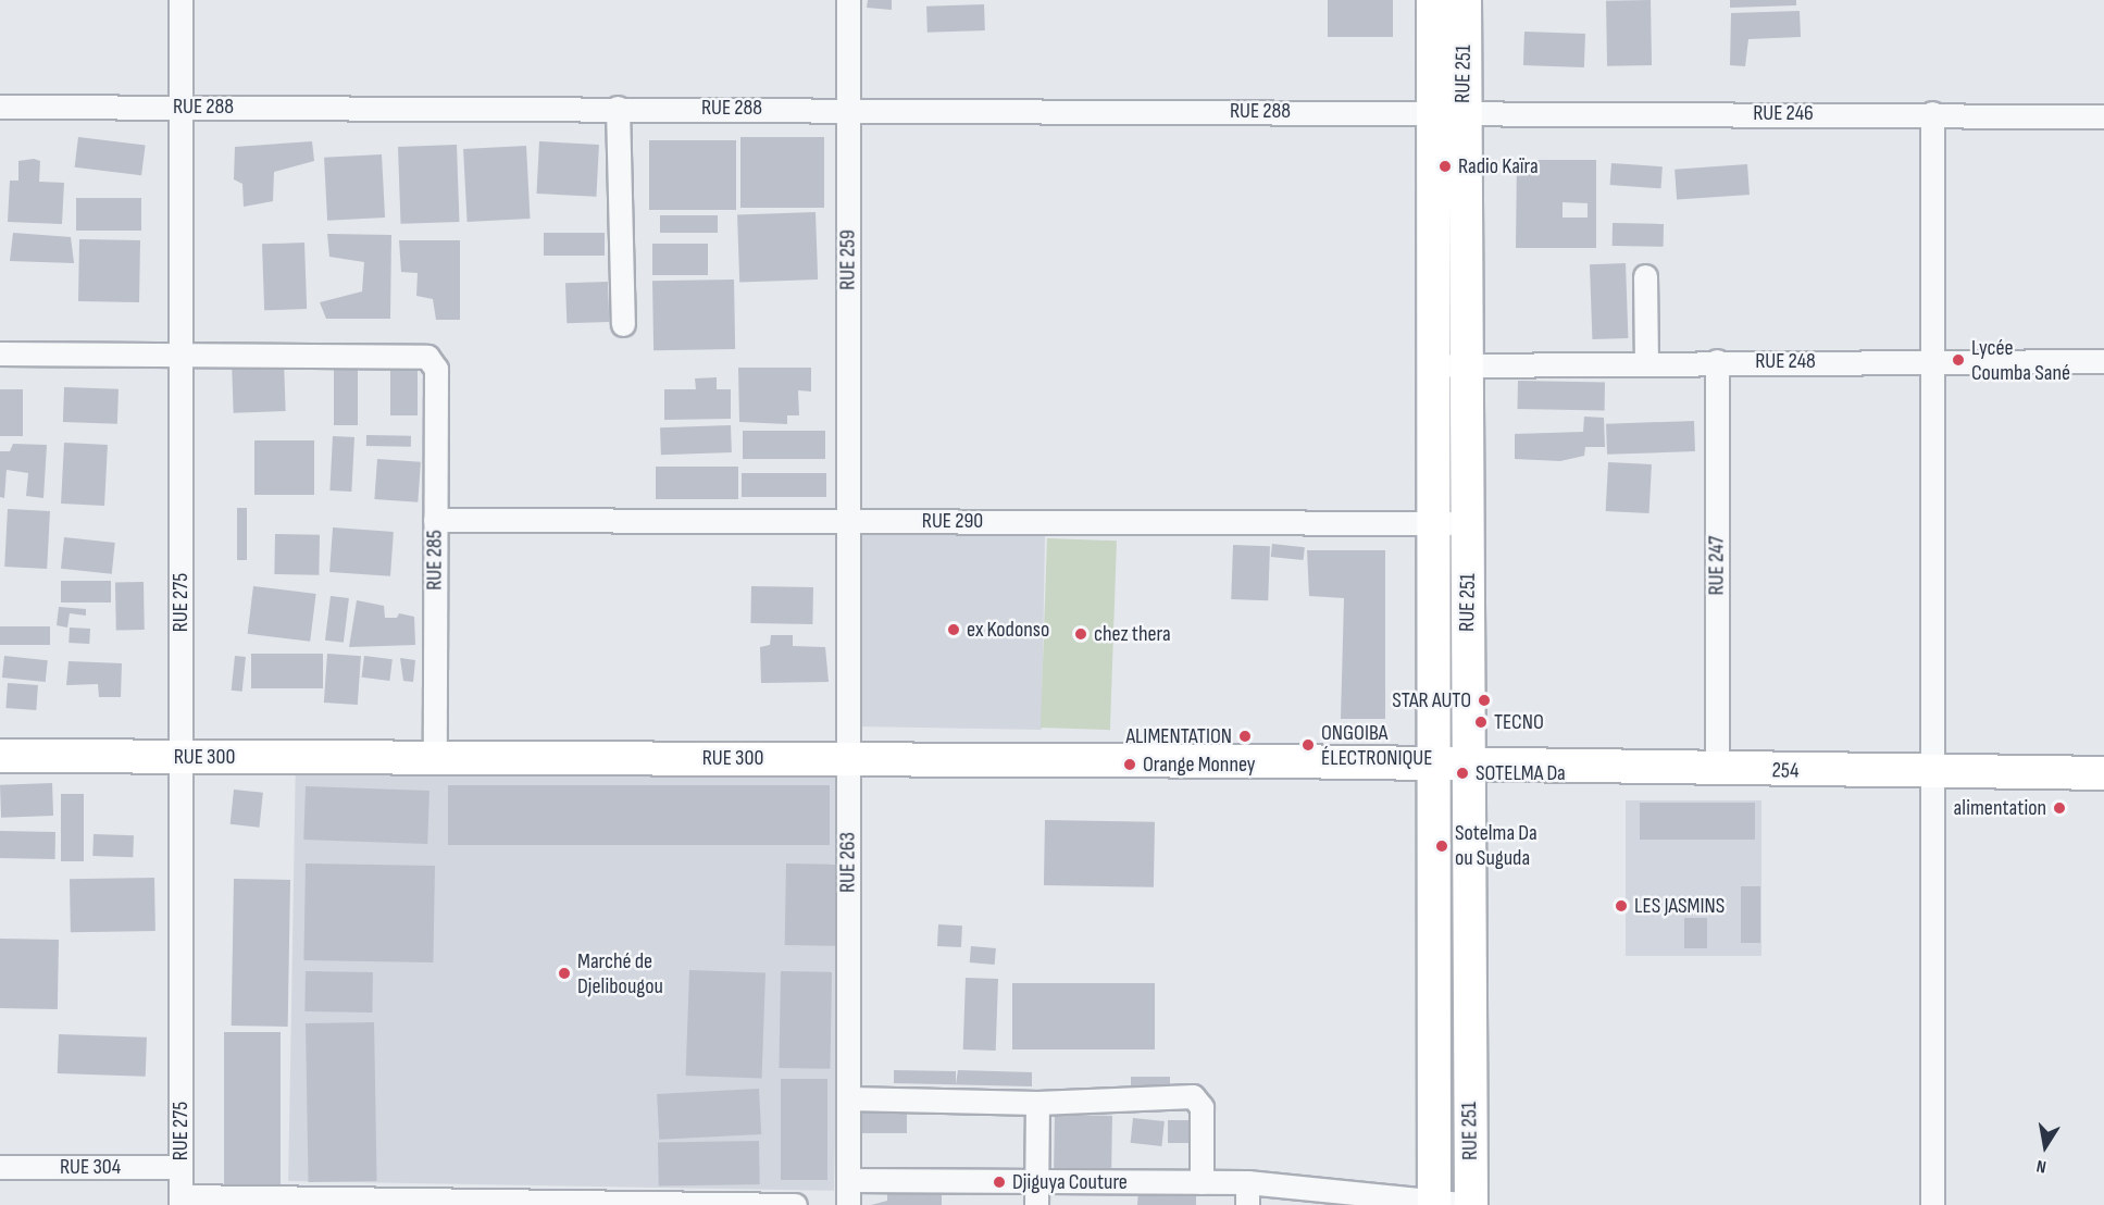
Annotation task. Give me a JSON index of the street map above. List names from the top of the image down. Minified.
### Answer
{"streets":{"main road":["RUE 251","RUE 300","254"],"street":["RUE 288","RUE 246","RUE 259","RUE 248","RUE 290","RUE 285","RUE 247","RUE 275","RUE 263","RUE 304"]},"crossings":[["RUE 251","RUE 288"],["RUE 251","RUE 246"],["RUE 251","RUE 248"],["RUE 251","RUE 290"],["RUE 251","RUE 300"],["RUE 251","254"],["RUE 288","RUE 246"],["RUE 288","RUE 259"],["RUE 288","RUE 275"],["RUE 259","RUE 290"],["RUE 259","RUE 263"],["RUE 248","RUE 247"],["RUE 290","RUE 285"],["RUE 290","RUE 263"],["RUE 285","RUE 275"],["RUE 285","RUE 300"],["RUE 247","254"],["RUE 275","RUE 300"],["RUE 275","RUE 304"],["RUE 300","254"],["RUE 300","RUE 263"]],"places":["Radio Kaïra","Lycée Coumba Sané","ex Kodonso","chez thera","STAR AUTO","TECNO","ALIMENTATION","ONGOIBA ÉLECTRONIQUE","Orange Monney","SOTELMA Da","alimentation","Sotelma Da ou Suguda","LES JASMINS","Marché de Djelibougou","Djiguya Couture"],"north":"bottom"}
